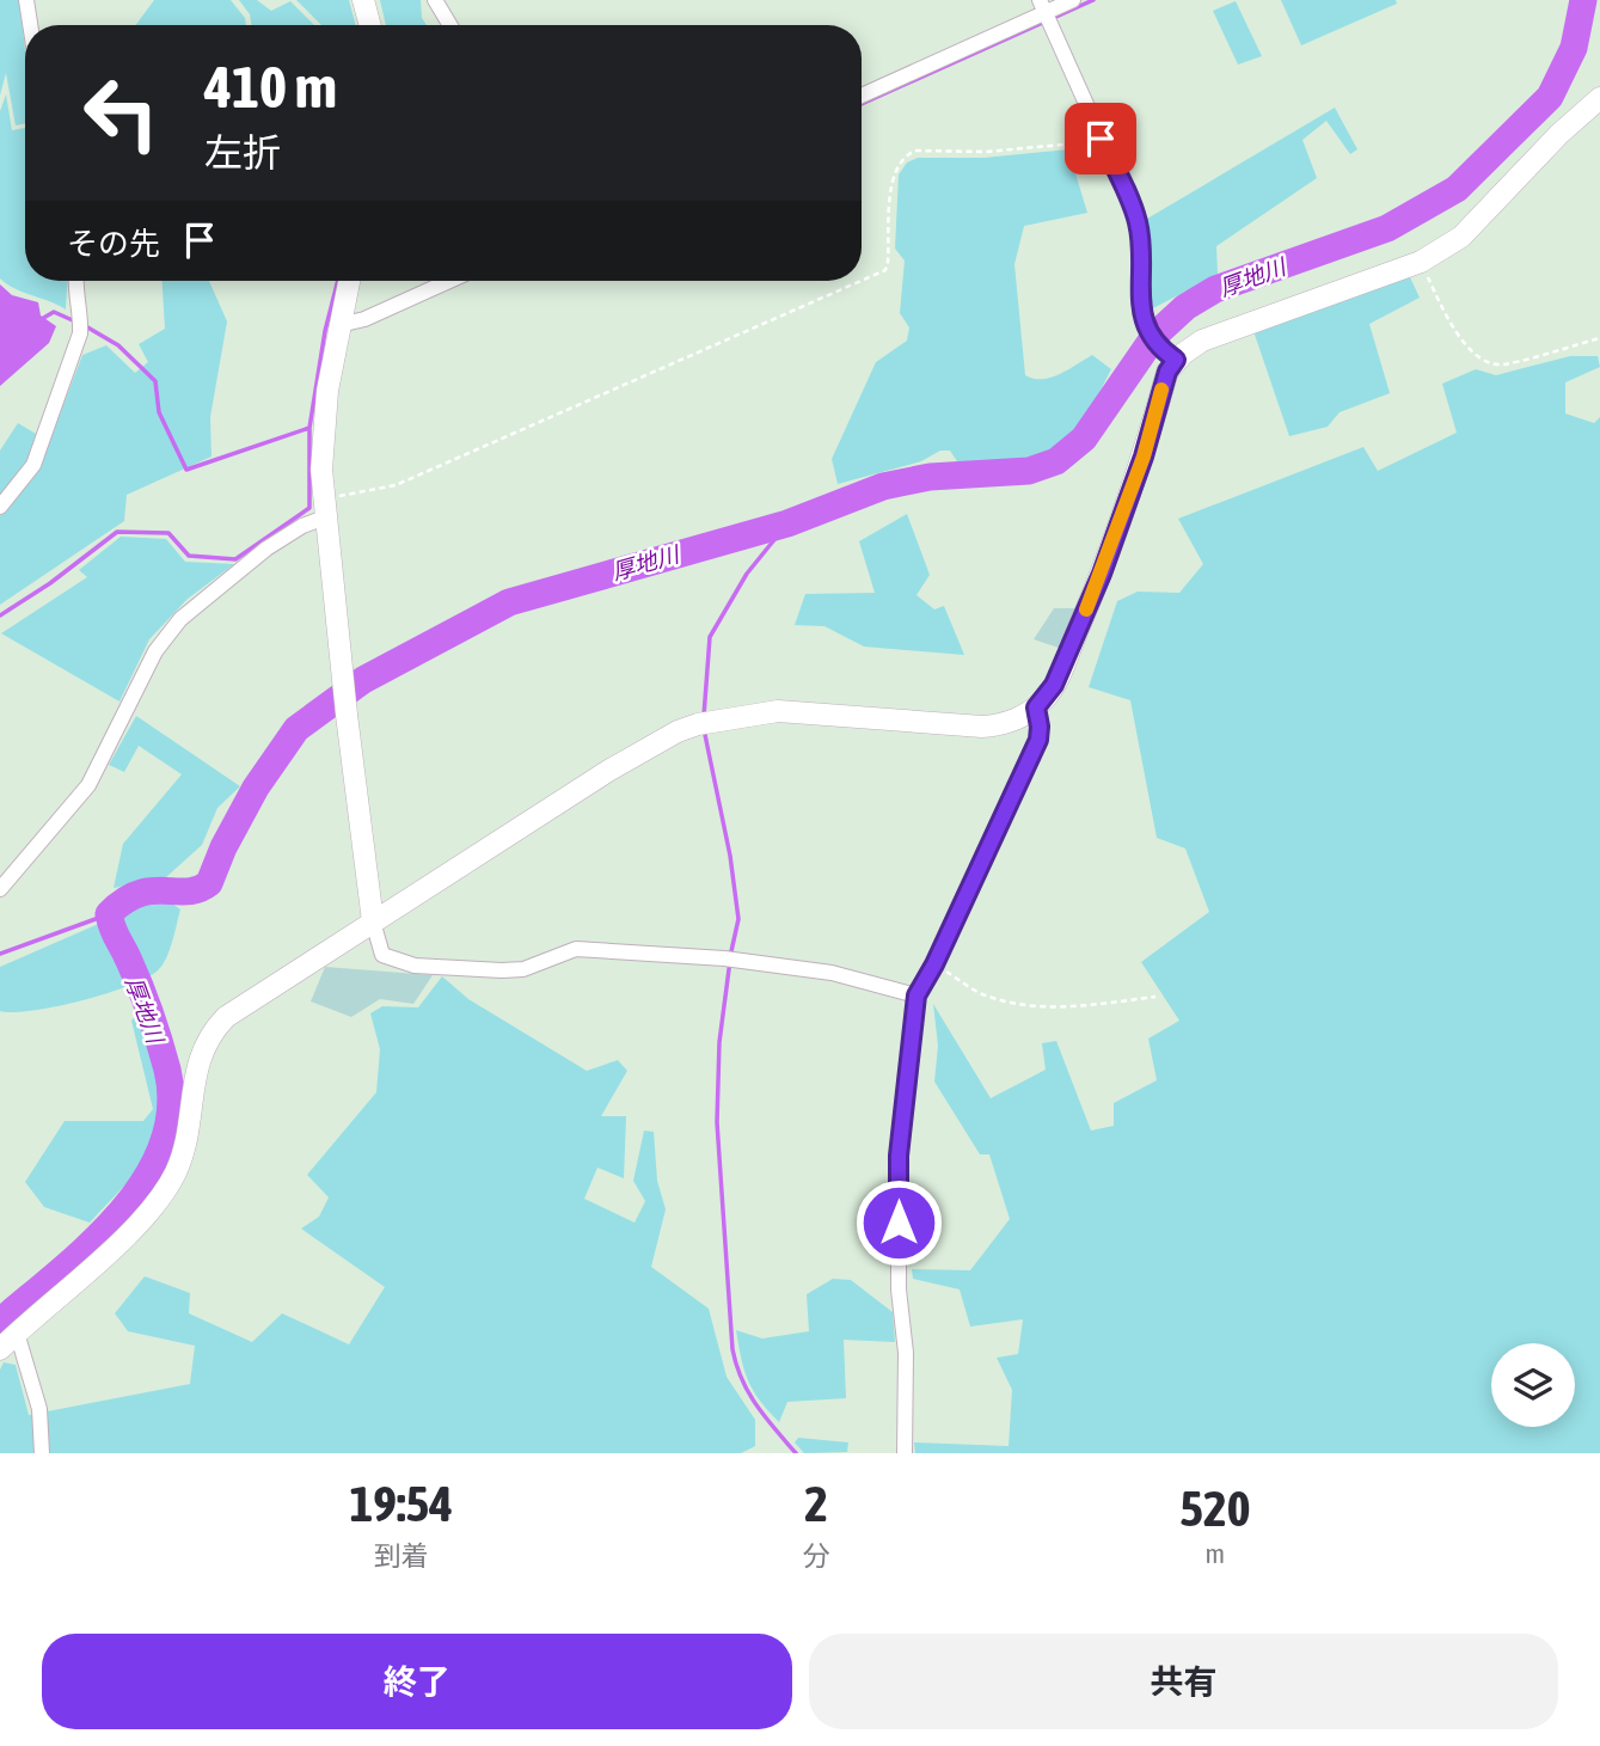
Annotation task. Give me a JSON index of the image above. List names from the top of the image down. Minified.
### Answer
{"water":["厚地川"],"page":{"turn":["410 m","左折"],"then":"その先","eta":["19:54","到着","2","分","520","m"],"buttons":["終了","共有"]}}
